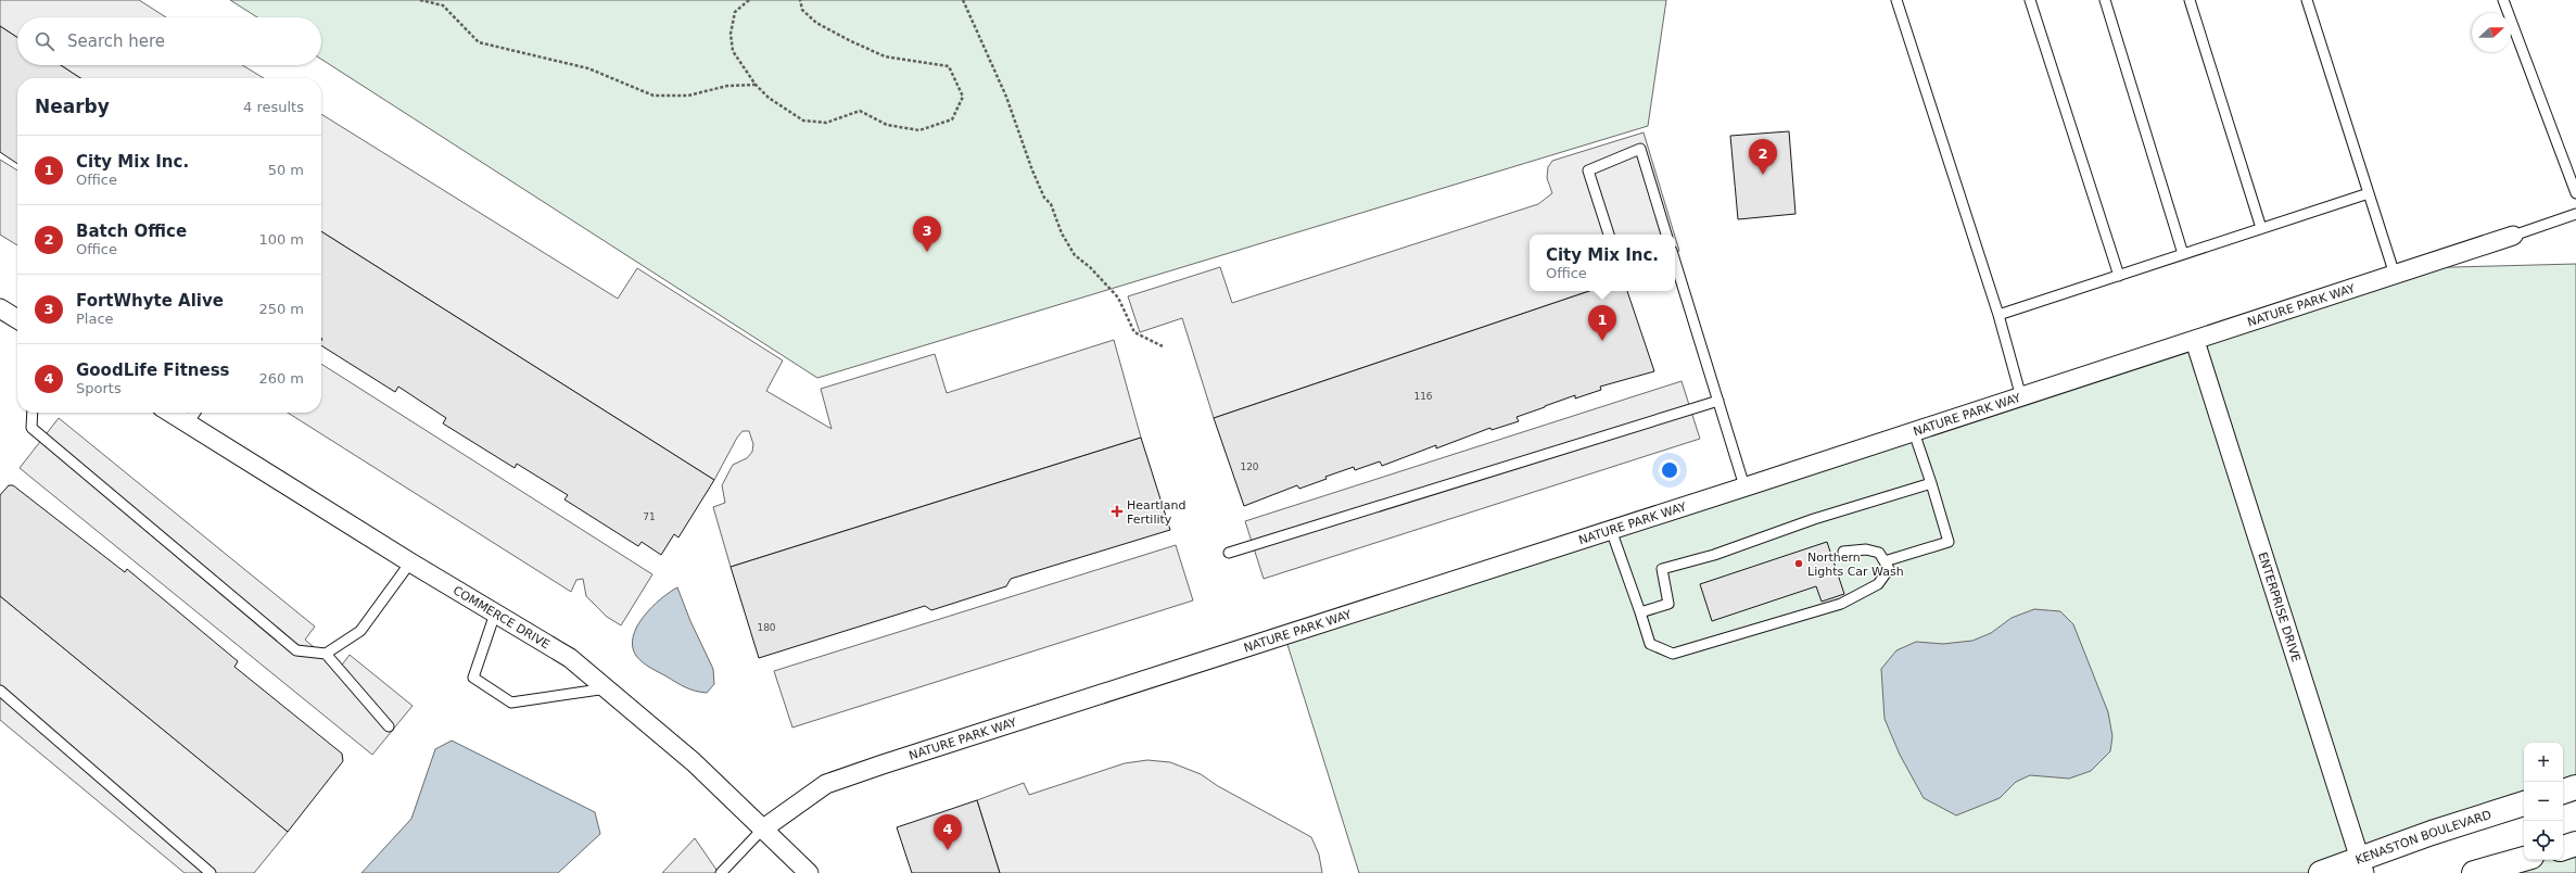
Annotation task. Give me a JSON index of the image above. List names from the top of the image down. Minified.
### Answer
{"streets":{"main road":["KENASTON BOULEVARD"],"street":["NATURE PARK WAY","ENTERPRISE DRIVE","COMMERCE DRIVE"]},"crossings":[["NATURE PARK WAY","ENTERPRISE DRIVE"],["NATURE PARK WAY","COMMERCE DRIVE"],["ENTERPRISE DRIVE","KENASTON BOULEVARD"]],"places":{"health":["Heartland Fertility"],"other":["Northern Lights Car Wash"]},"house_numbers":["116","120","71","180"],"north":"right","page":{"search":"Search here","heading":["Nearby","4 results"],"list":[{"mark":"1","name":"City Mix Inc.","note":"Office","value":"50 m"},{"mark":"2","name":"Batch Office","note":"Office","value":"100 m"},{"mark":"3","name":"FortWhyte Alive","note":"Place","value":"250 m"},{"mark":"4","name":"GoodLife Fitness","note":"Sports","value":"260 m"}],"pins":["2","3","1","4"],"popup":["City Mix Inc.","Office"],"map_buttons":["+","−"]}}
